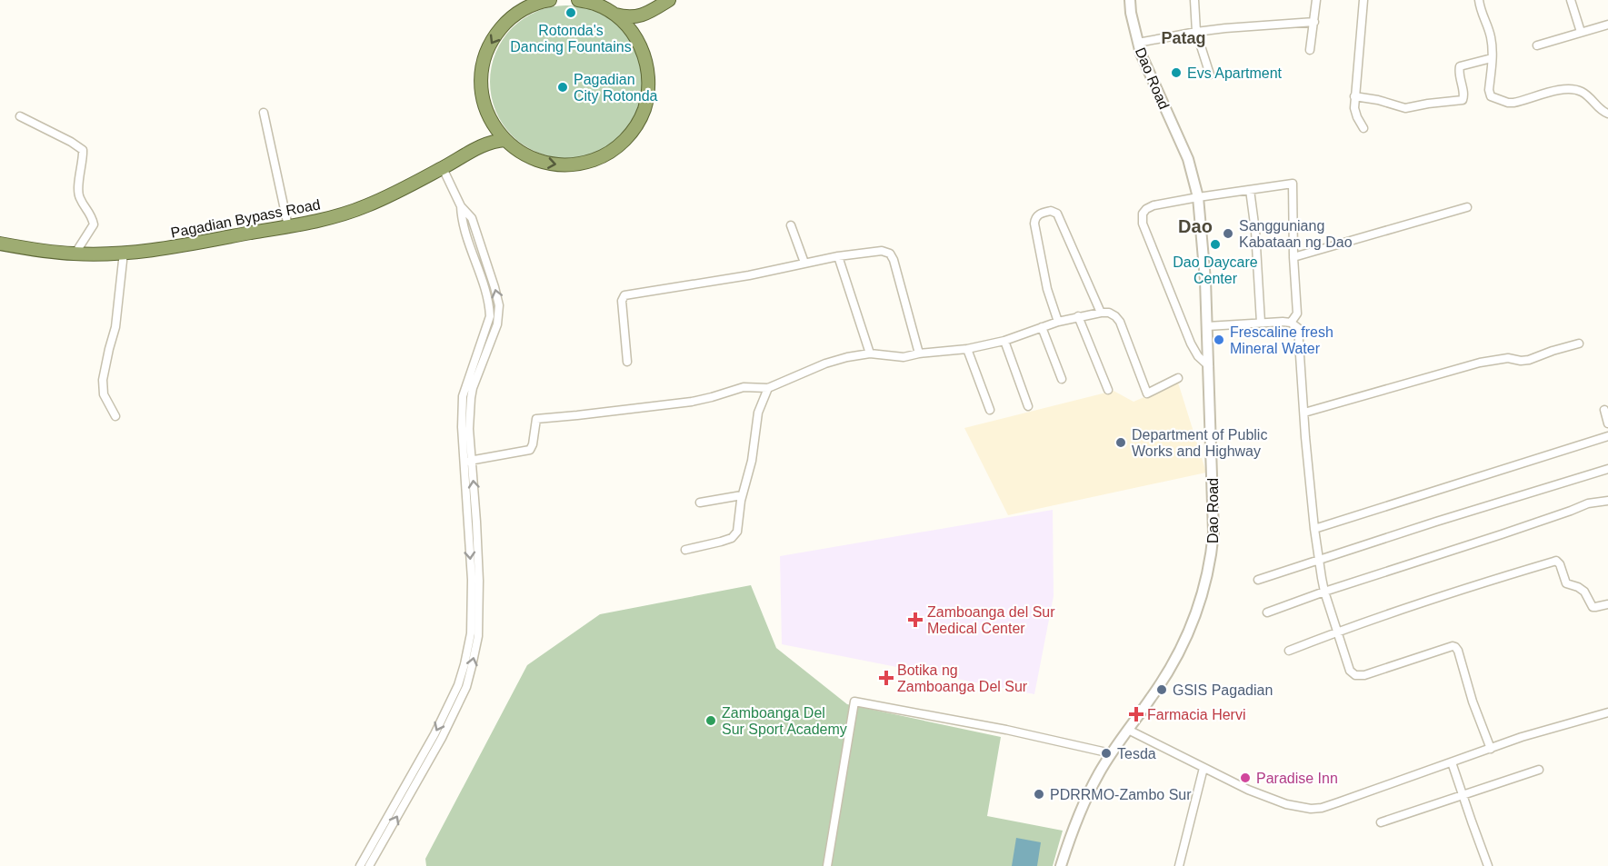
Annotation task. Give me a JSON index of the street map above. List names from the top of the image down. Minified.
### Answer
{"streets":{"highway":["Pagadian Bypass Road"],"street":["Dao Road"]},"districts":["Patag","Dao"],"places":{"other":["Rotonda's Dancing Fountains","Evs Apartment","Pagadian City Rotonda","Sangguniang Kabataan ng Dao","Dao Daycare Center","Frescaline fresh Mineral Water","Department of Public Works and Highway","GSIS Pagadian","Zamboanga Del Sur Sport Academy","Tesda","Paradise Inn","PDRRMO-Zambo Sur"],"health":["Zamboanga del Sur Medical Center","Botika ng Zamboanga Del Sur","Farmacia Hervi"]}}
